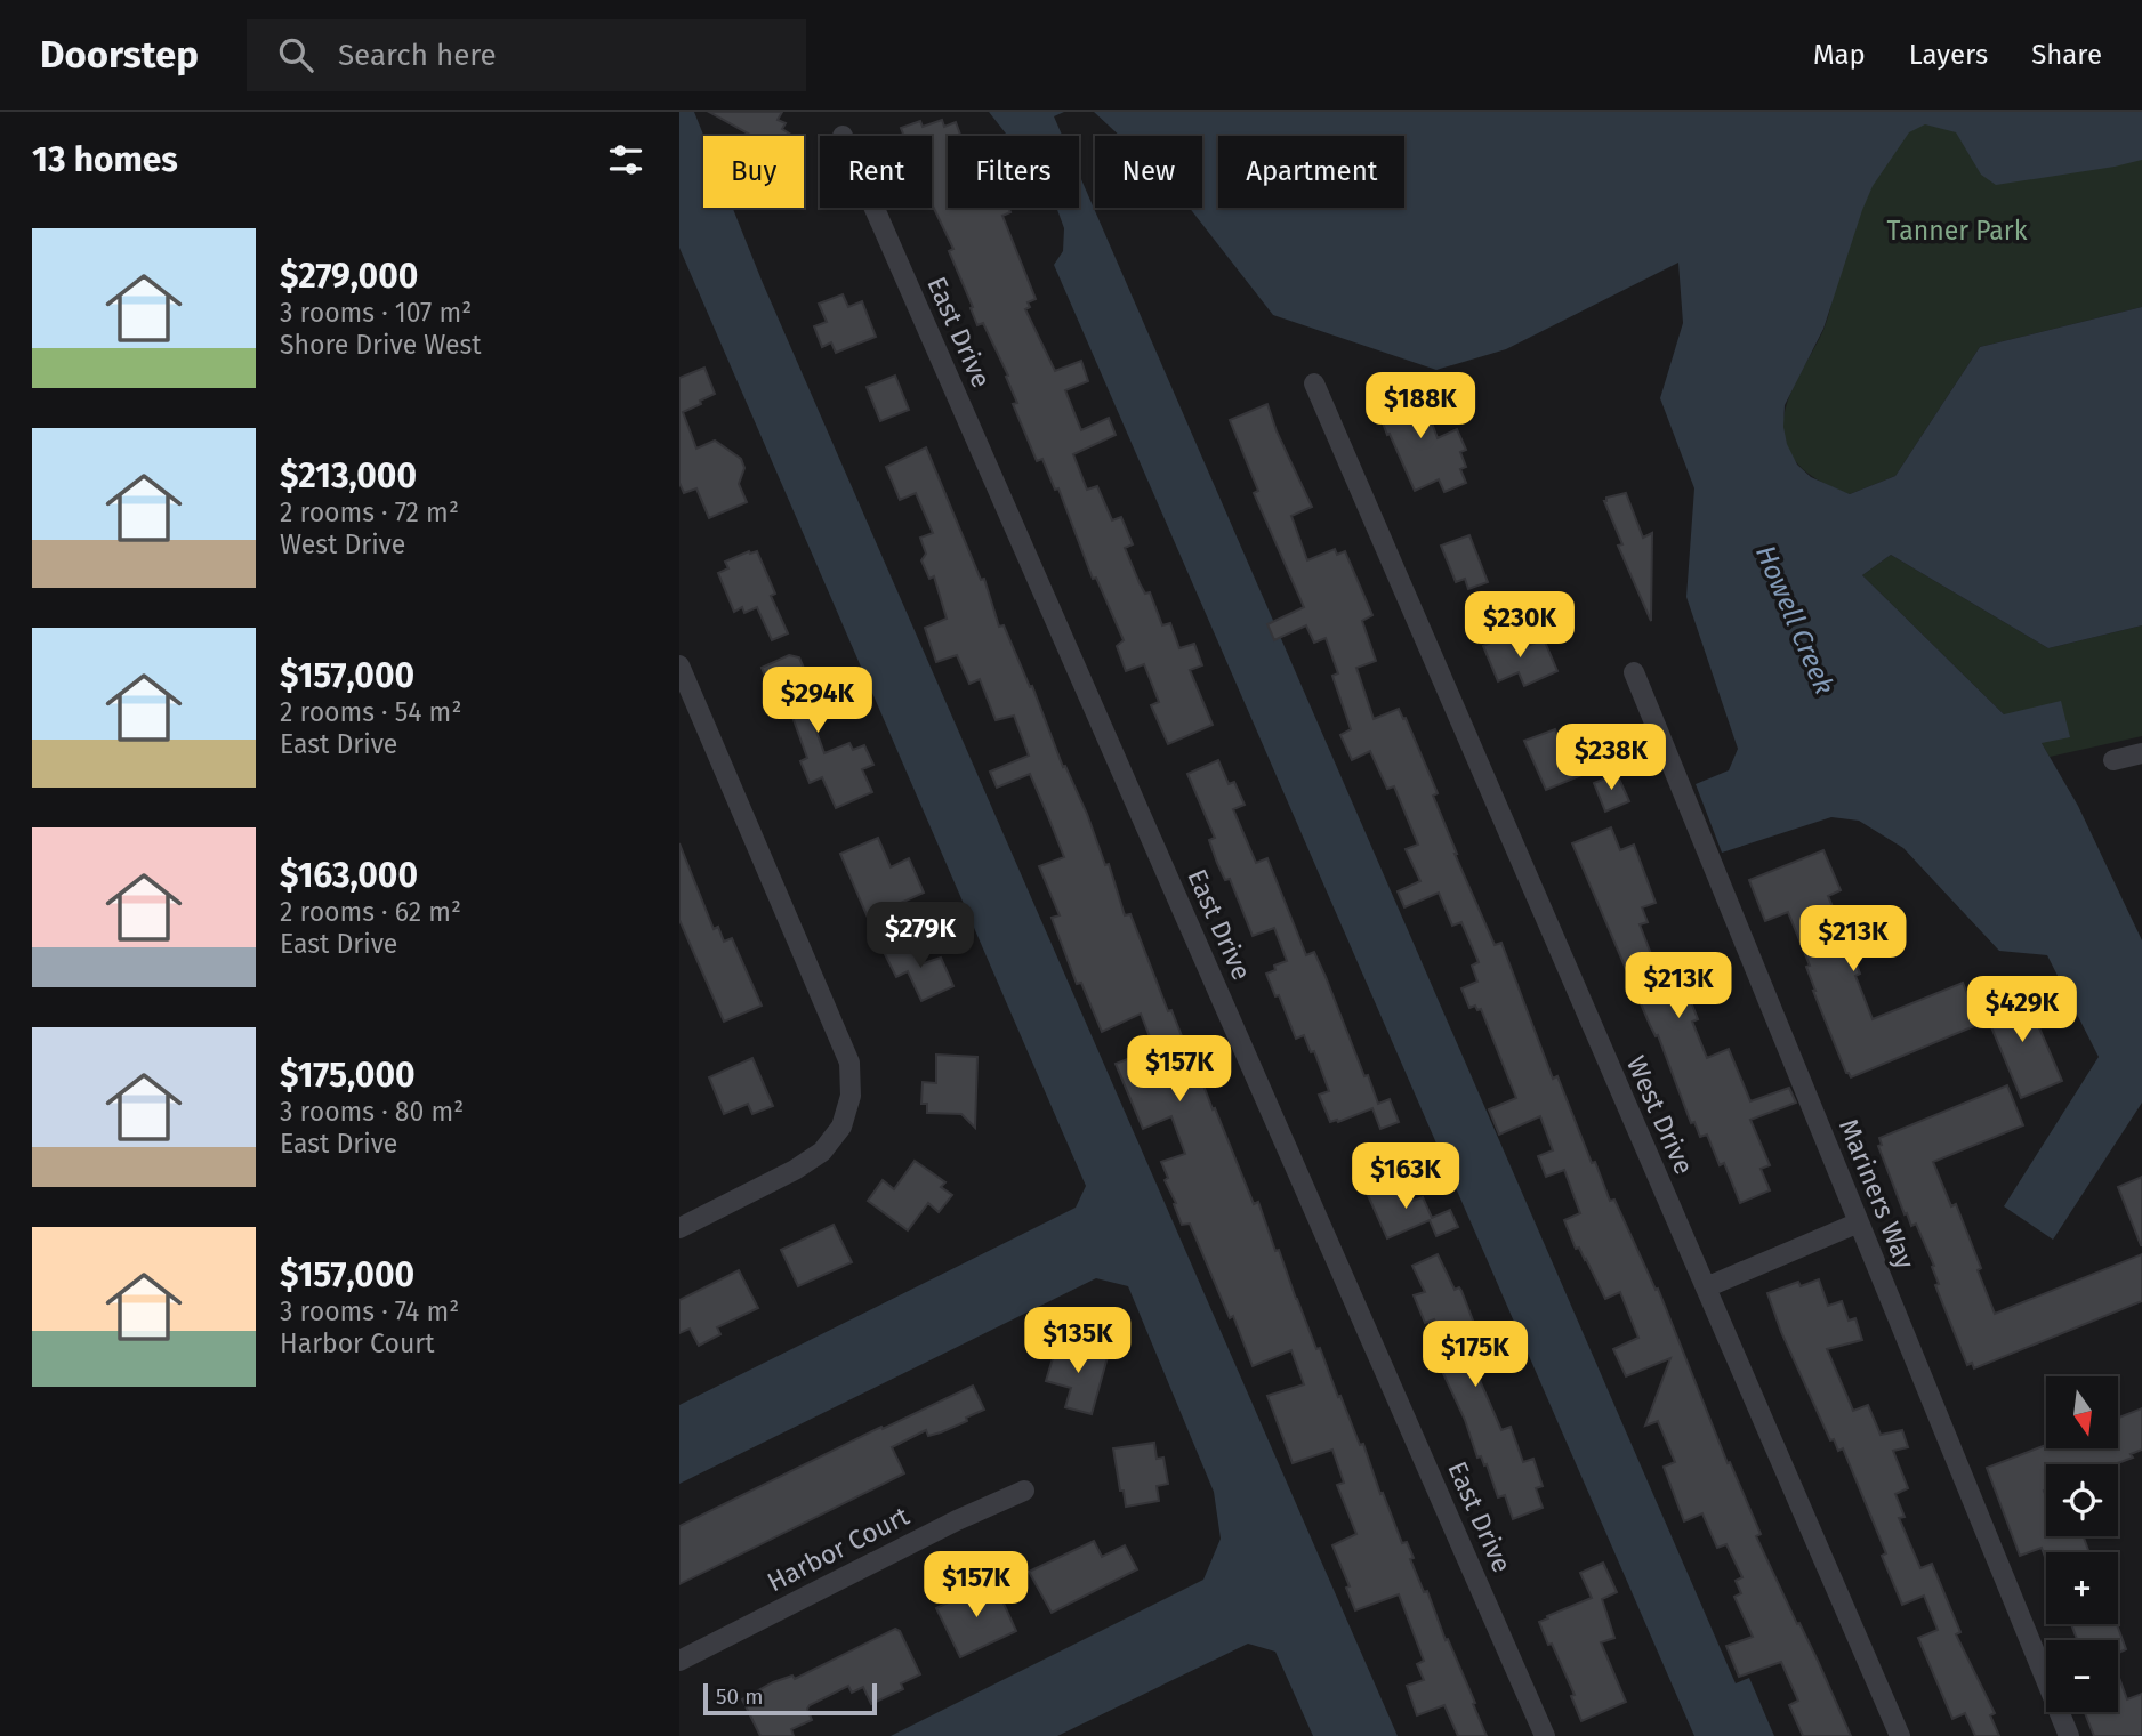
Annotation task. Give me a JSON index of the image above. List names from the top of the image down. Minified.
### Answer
{"streets":{"street":["East Drive","West Drive","Mariners Way","Harbor Court"]},"water":["Howell Creek"],"parks":["Tanner Park"],"scale_bar":"50 m","north":"bottom","page":{"header":"Doorstep","search":"Search here","nav":["Map","Layers","Share"],"heading":"13 homes","chip":["Buy","Rent","Filters","New","Apartment"],"list":[{"name":"$279,000","note":"3 rooms · 107 m² · Shore Drive West"},{"name":"$213,000","note":"2 rooms · 72 m² · West Drive"},{"name":"$157,000","note":"2 rooms · 54 m² · East Drive"},{"name":"$163,000","note":"2 rooms · 62 m² · East Drive"},{"name":"$175,000","note":"3 rooms · 80 m² · East Drive"},{"name":"$157,000","note":"3 rooms · 74 m² · Harbor Court"}],"price":["$188K","$230K","$294K","$238K","$279K","$213K","$213K","$429K","$157K","$163K","$135K","$175K","$157K"],"map_buttons":["+","−"],"scale":"50 m"}}
